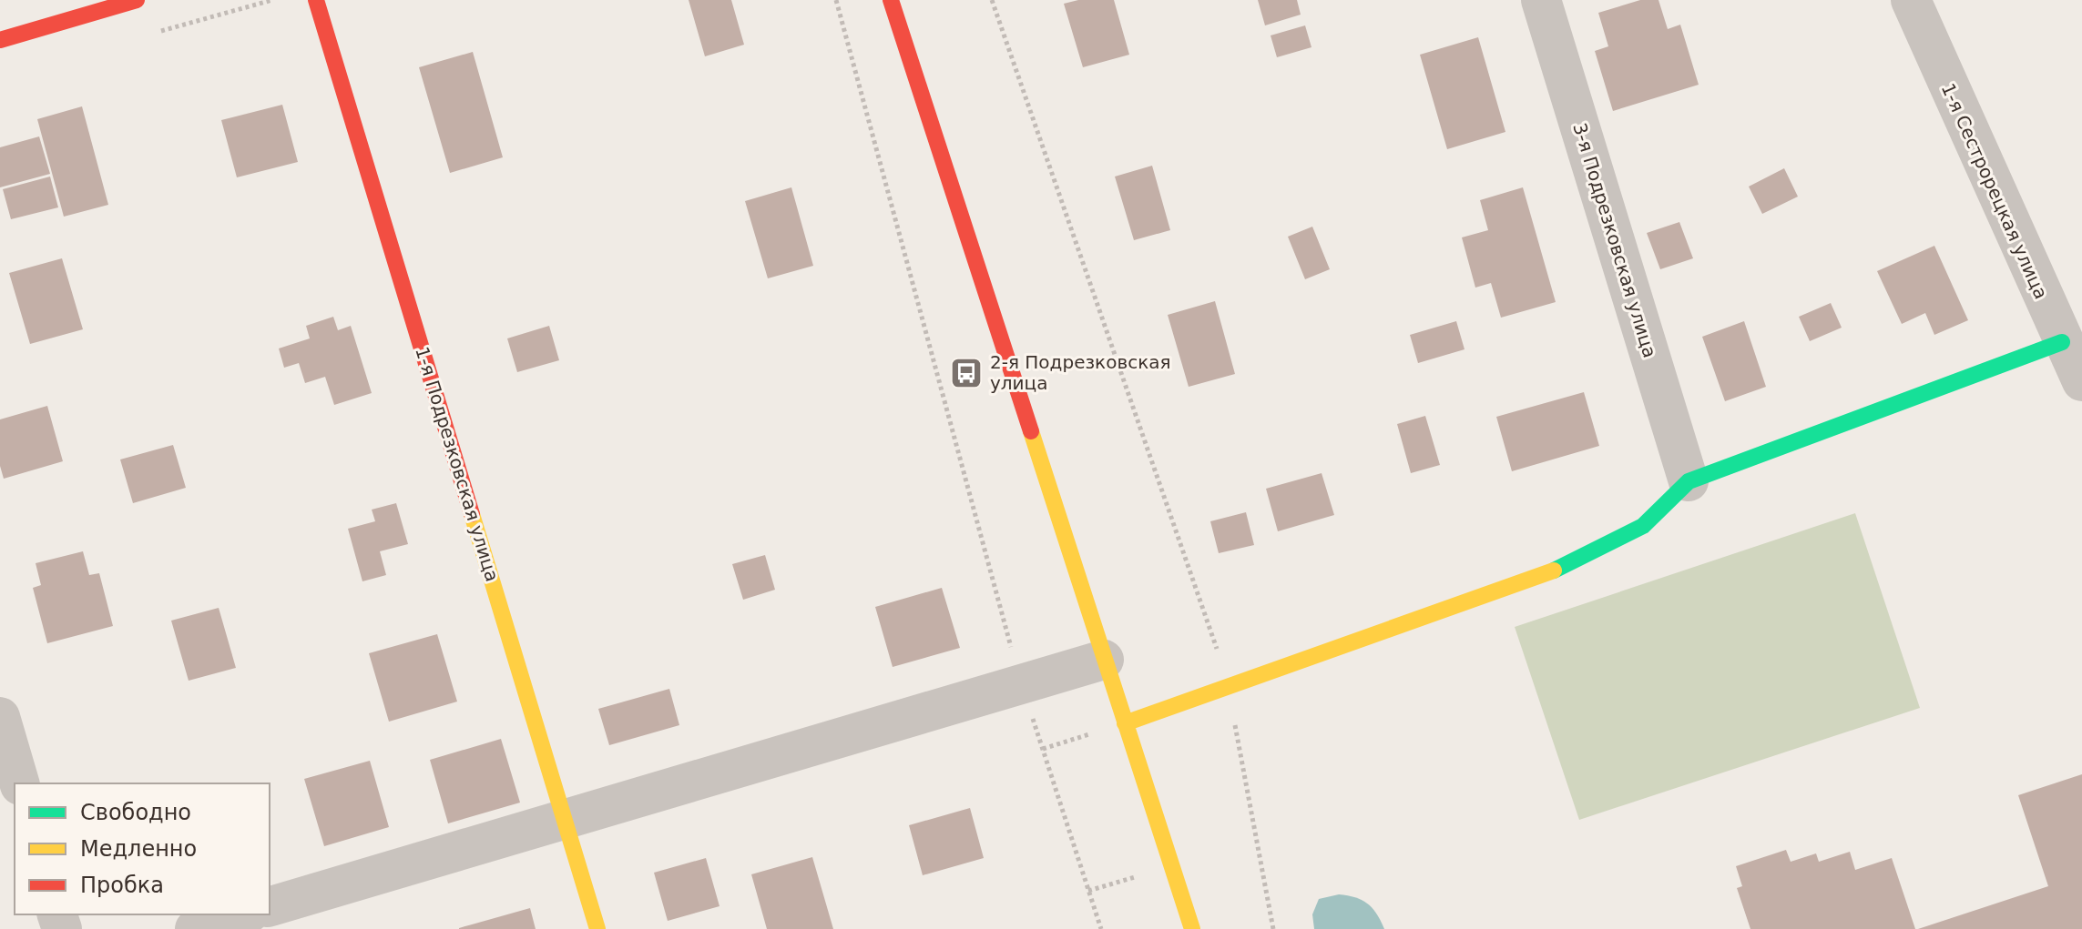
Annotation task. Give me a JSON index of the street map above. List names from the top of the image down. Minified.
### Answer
{"streets":{"street":["1-я Сестрорецкая улица","3-я Подрезковская улица","1-я Подрезковская улица"]},"places":{"bus stop":["2-я Подрезковская улица"]},"legend":["Свободно","Медленно","Пробка"]}
